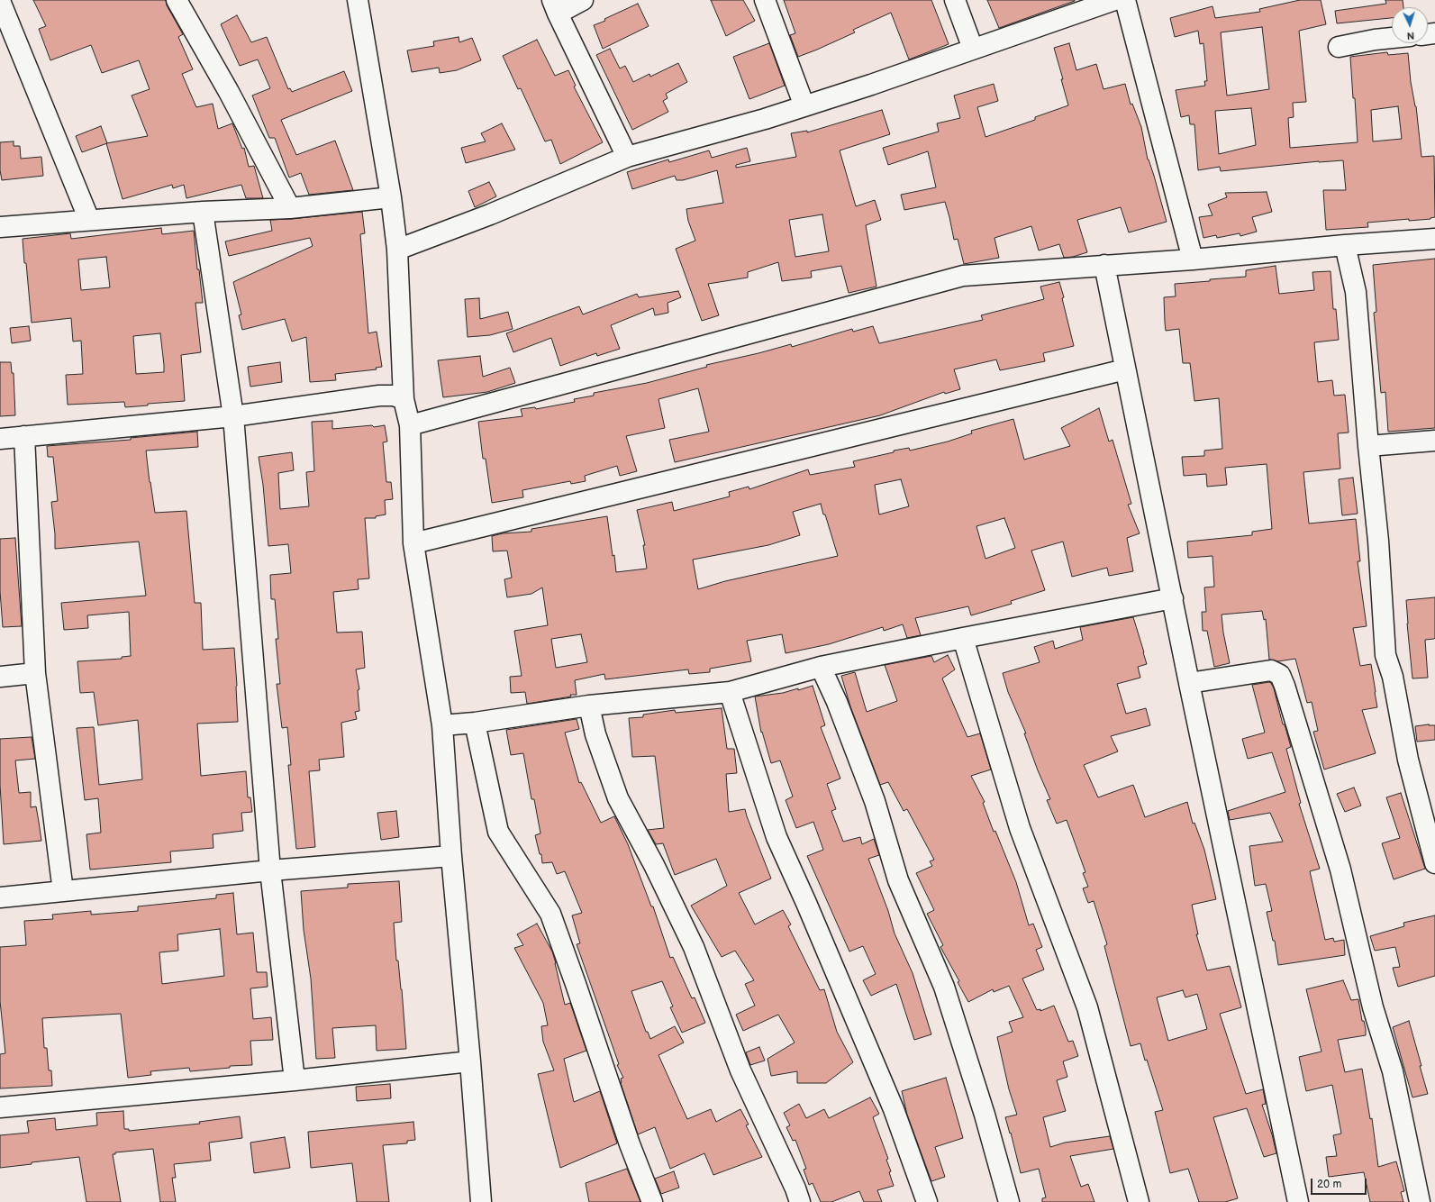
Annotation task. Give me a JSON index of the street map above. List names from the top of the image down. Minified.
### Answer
{"scale_bar":"20 m","north":"bottom"}
